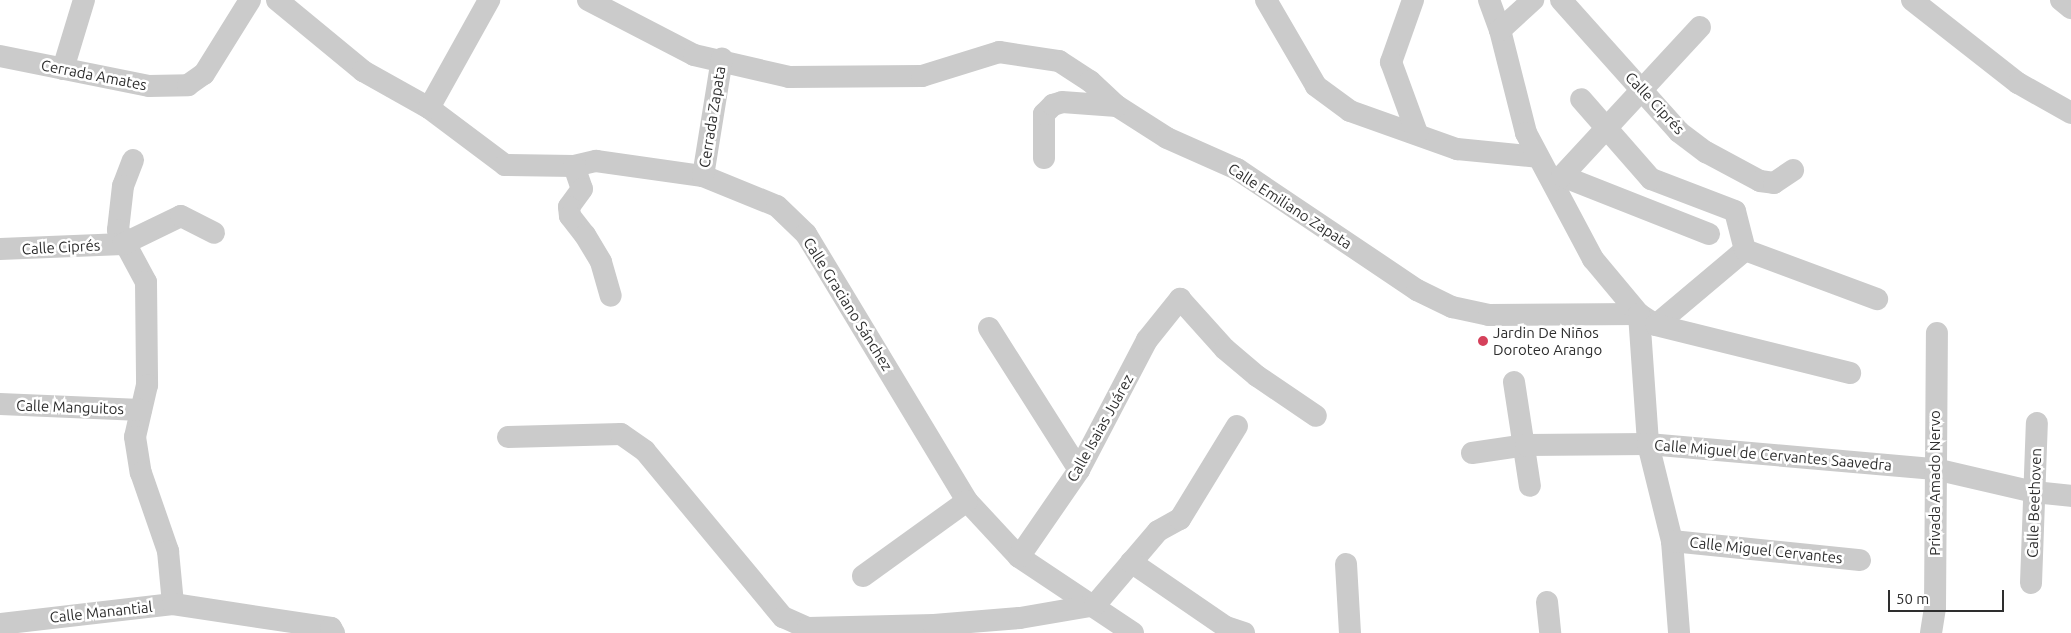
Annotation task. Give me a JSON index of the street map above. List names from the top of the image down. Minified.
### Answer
{"streets":{"street":["Cerrada Amates","Calle Ciprés","Cerrada Zapata","Calle Emiliano Zapata","Calle Graciano Sánchez","Calle Manguitos","Calle Isaias Juárez","Calle Miguel de Cervantes Saavedra","Privada Amado Nervo","Calle Beethoven","Calle Miguel Cervantes","Calle Manantial"]},"crossings":[["Cerrada Zapata","Calle Emiliano Zapata"],["Cerrada Zapata","Calle Graciano Sánchez"],["Calle Graciano Sánchez","Calle Isaias Juárez"],["Calle Miguel de Cervantes Saavedra","Privada Amado Nervo"],["Calle Miguel de Cervantes Saavedra","Calle Beethoven"]],"places":["Jardin De Niños Doroteo Arango"],"scale_bar":"50 m"}
